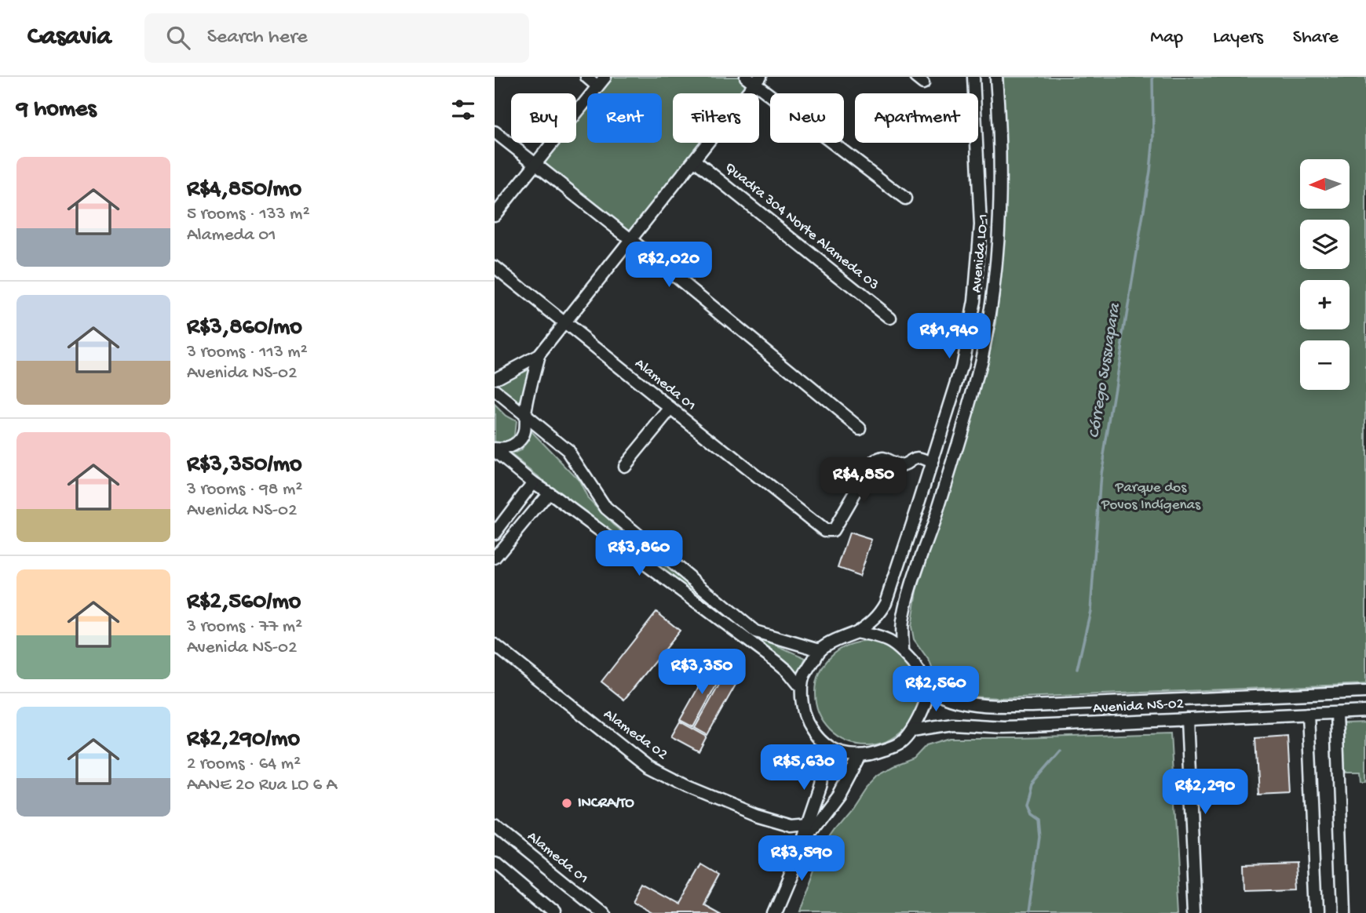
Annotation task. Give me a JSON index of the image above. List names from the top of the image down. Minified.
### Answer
{"streets":{"street":["Quadra 304 Norte Alameda 03","Avenida LO-1","Alameda 01","Avenida NS-02","Alameda 02"]},"crossings":[["Avenida LO-1","Alameda 01"],["Avenida LO-1","Avenida NS-02"]],"water":["Córrego Sussuapara"],"parks":["Parque dos Povos Indígenas"],"places":["INCRA/TO"],"north":"left","page":{"header":"Casavia","search":"Search here","nav":["Map","Layers","Share"],"heading":"9 homes","chip":["Buy","Rent","Filters","New","Apartment"],"list":[{"name":"R$4,850/mo","note":"5 rooms · 133 m² · Alameda 01"},{"name":"R$3,860/mo","note":"3 rooms · 113 m² · Avenida NS-02"},{"name":"R$3,350/mo","note":"3 rooms · 98 m² · Avenida NS-02"},{"name":"R$2,560/mo","note":"3 rooms · 77 m² · Avenida NS-02"},{"name":"R$2,290/mo","note":"2 rooms · 64 m² · AANE 20 Rua LO 6 A"}],"map_buttons":["+","−"],"price":["R$2,020","R$1,940","R$4,850","R$3,860","R$3,350","R$2,560","R$5,630","R$2,290","R$3,590"]}}
